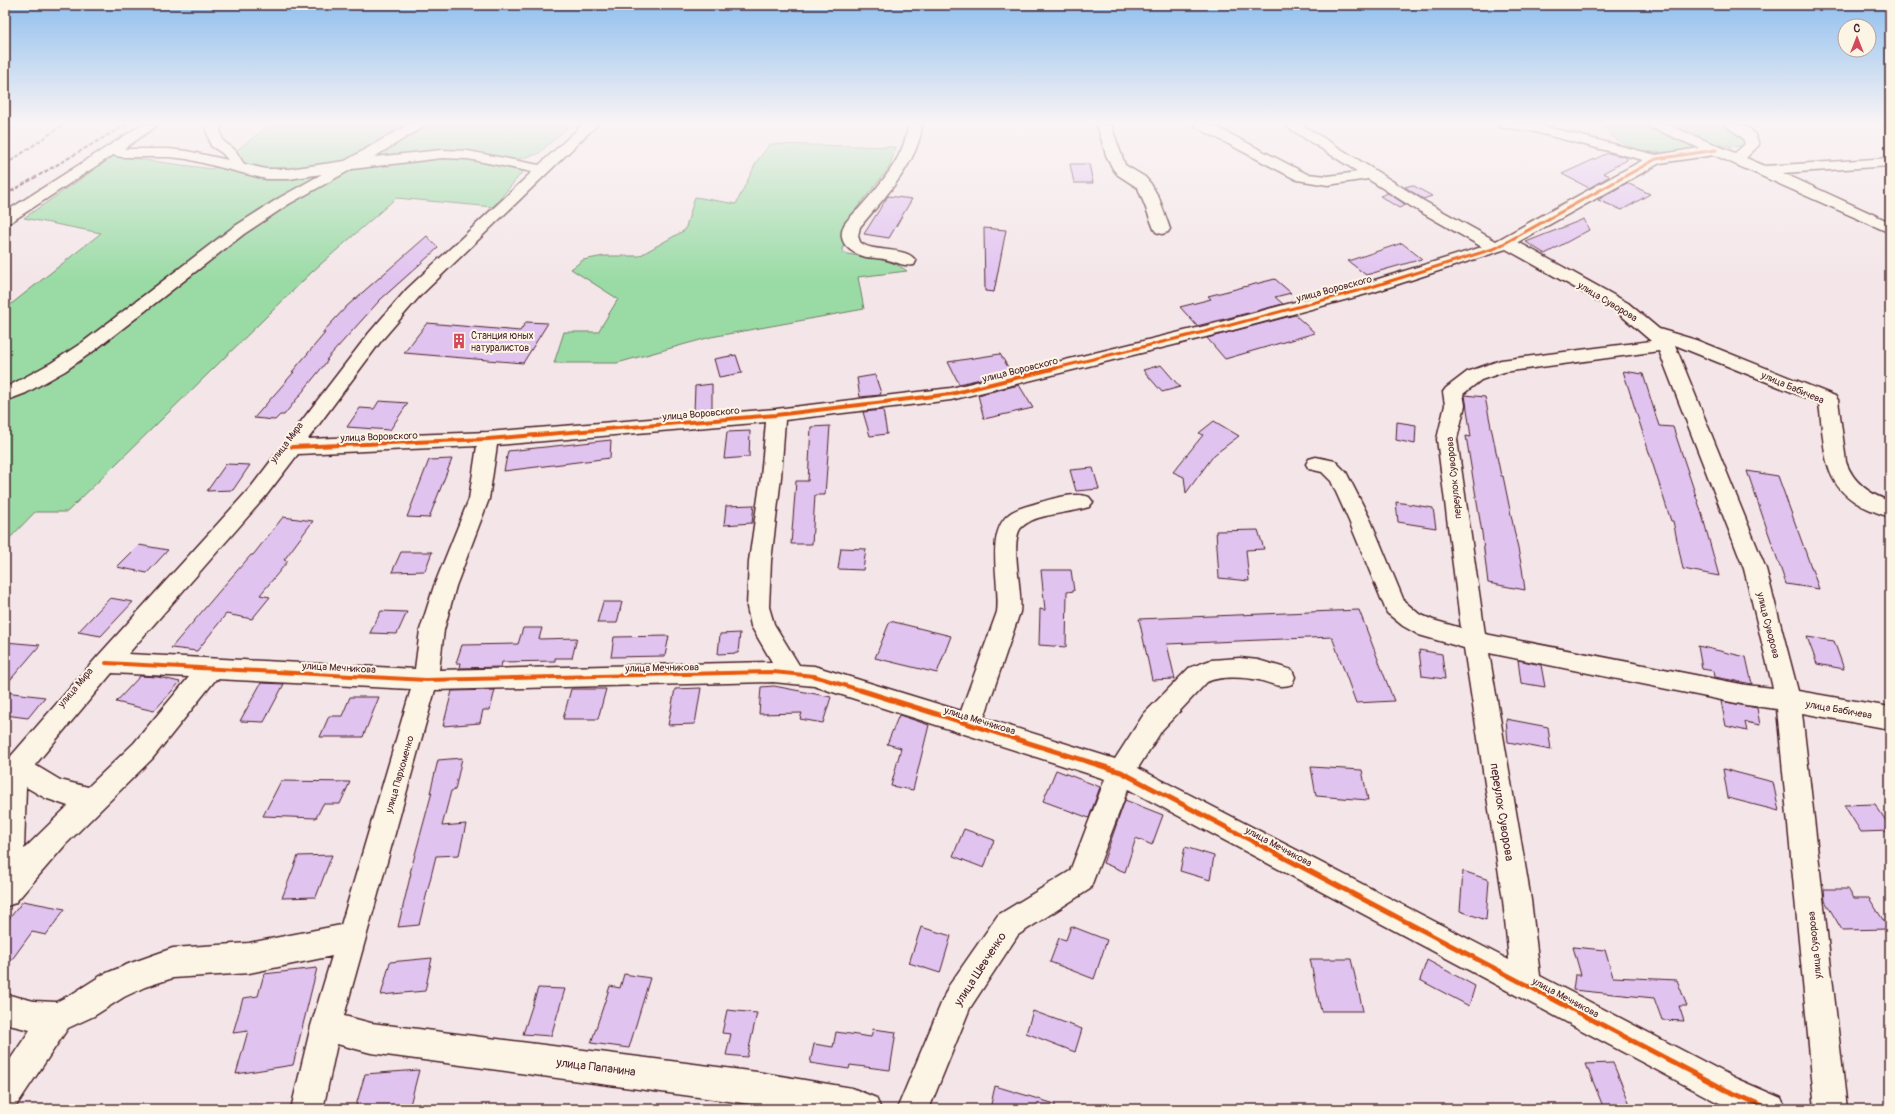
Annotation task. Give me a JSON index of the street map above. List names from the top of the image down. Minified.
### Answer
{"streets":{"street":["улица Воровского","улица Суворова","улица Бабичева","улица Мира","переулок Суворова","улица Мечникова","улица Пархоменко","улица Шевченко","улица Папанина"]},"crossings":[["улица Воровского","улица Суворова"],["улица Воровского","улица Мира"],["улица Воровского","улица Пархоменко"],["улица Суворова","улица Бабичева"],["улица Суворова","переулок Суворова"],["улица Бабичева","переулок Суворова"],["улица Мира","улица Мечникова"],["переулок Суворова","улица Мечникова"],["улица Мечникова","улица Пархоменко"],["улица Мечникова","улица Шевченко"],["улица Пархоменко","улица Папанина"]],"places":{"building":["Станция юных натуралистов"]},"north":"top"}
